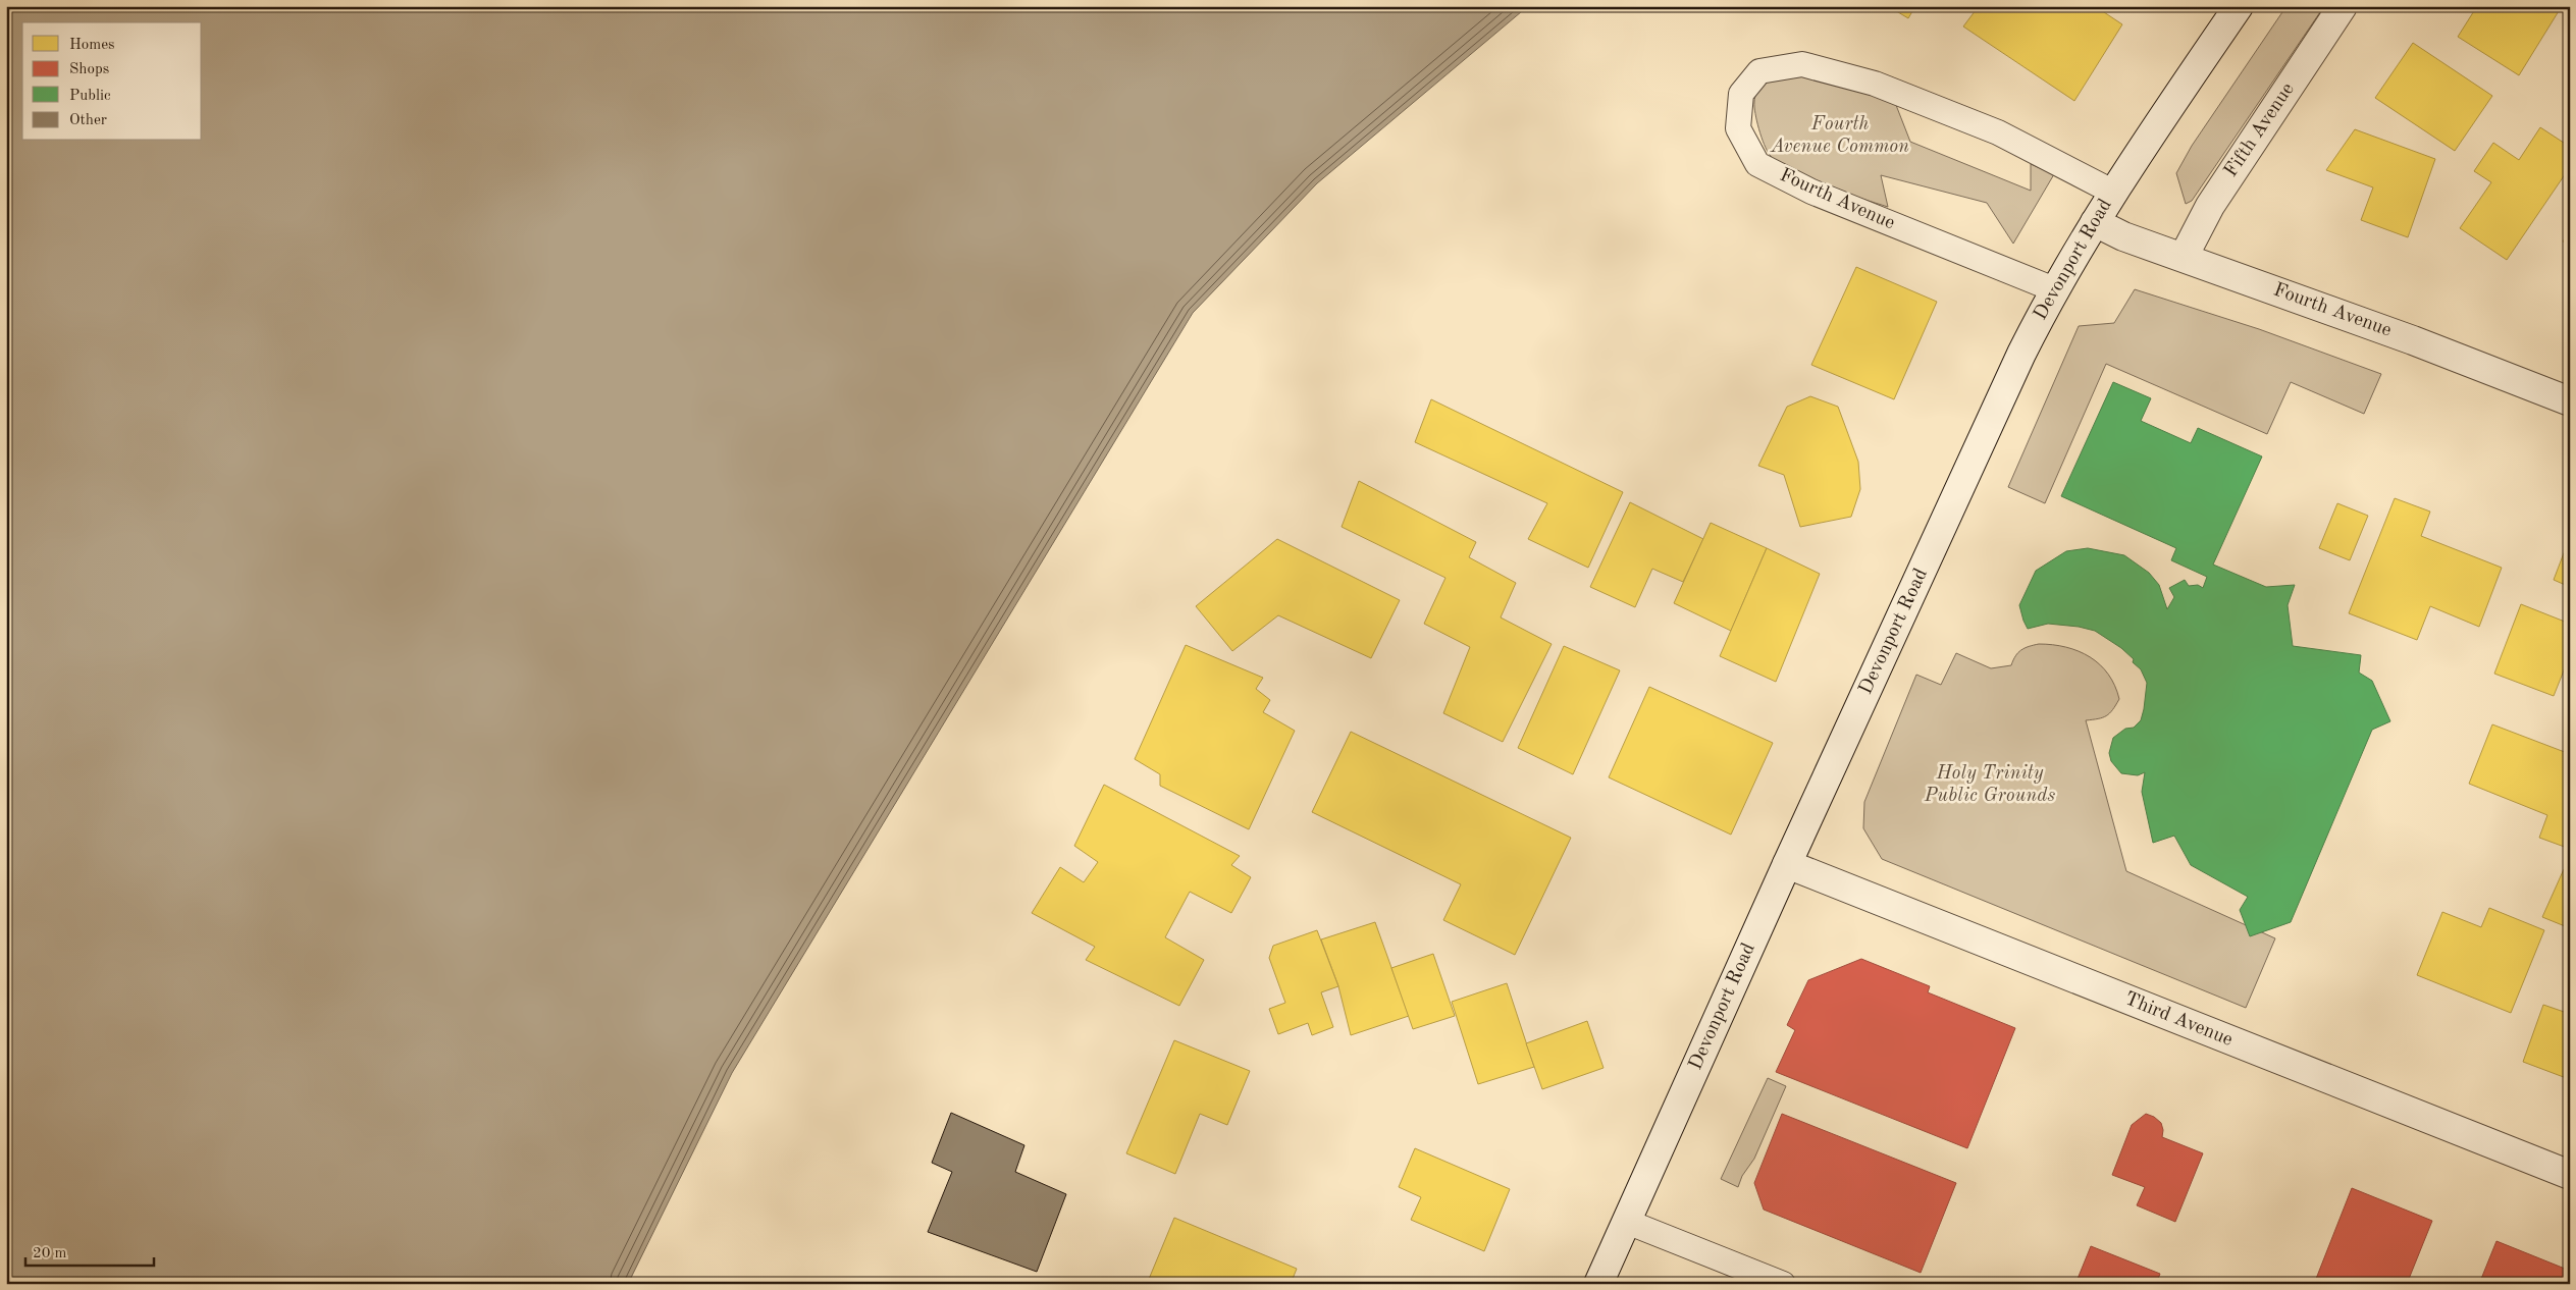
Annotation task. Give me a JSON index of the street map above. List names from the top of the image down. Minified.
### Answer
{"streets":{"street":["Fifth Avenue","Fourth Avenue","Devonport Road","Third Avenue"]},"crossings":[["Fifth Avenue","Fourth Avenue"],["Fourth Avenue","Devonport Road"],["Devonport Road","Third Avenue"]],"parks":["Fourth Avenue Common","Holy Trinity Public Grounds"],"legend":["Homes","Shops","Public","Other"],"scale_bar":"20 m"}
